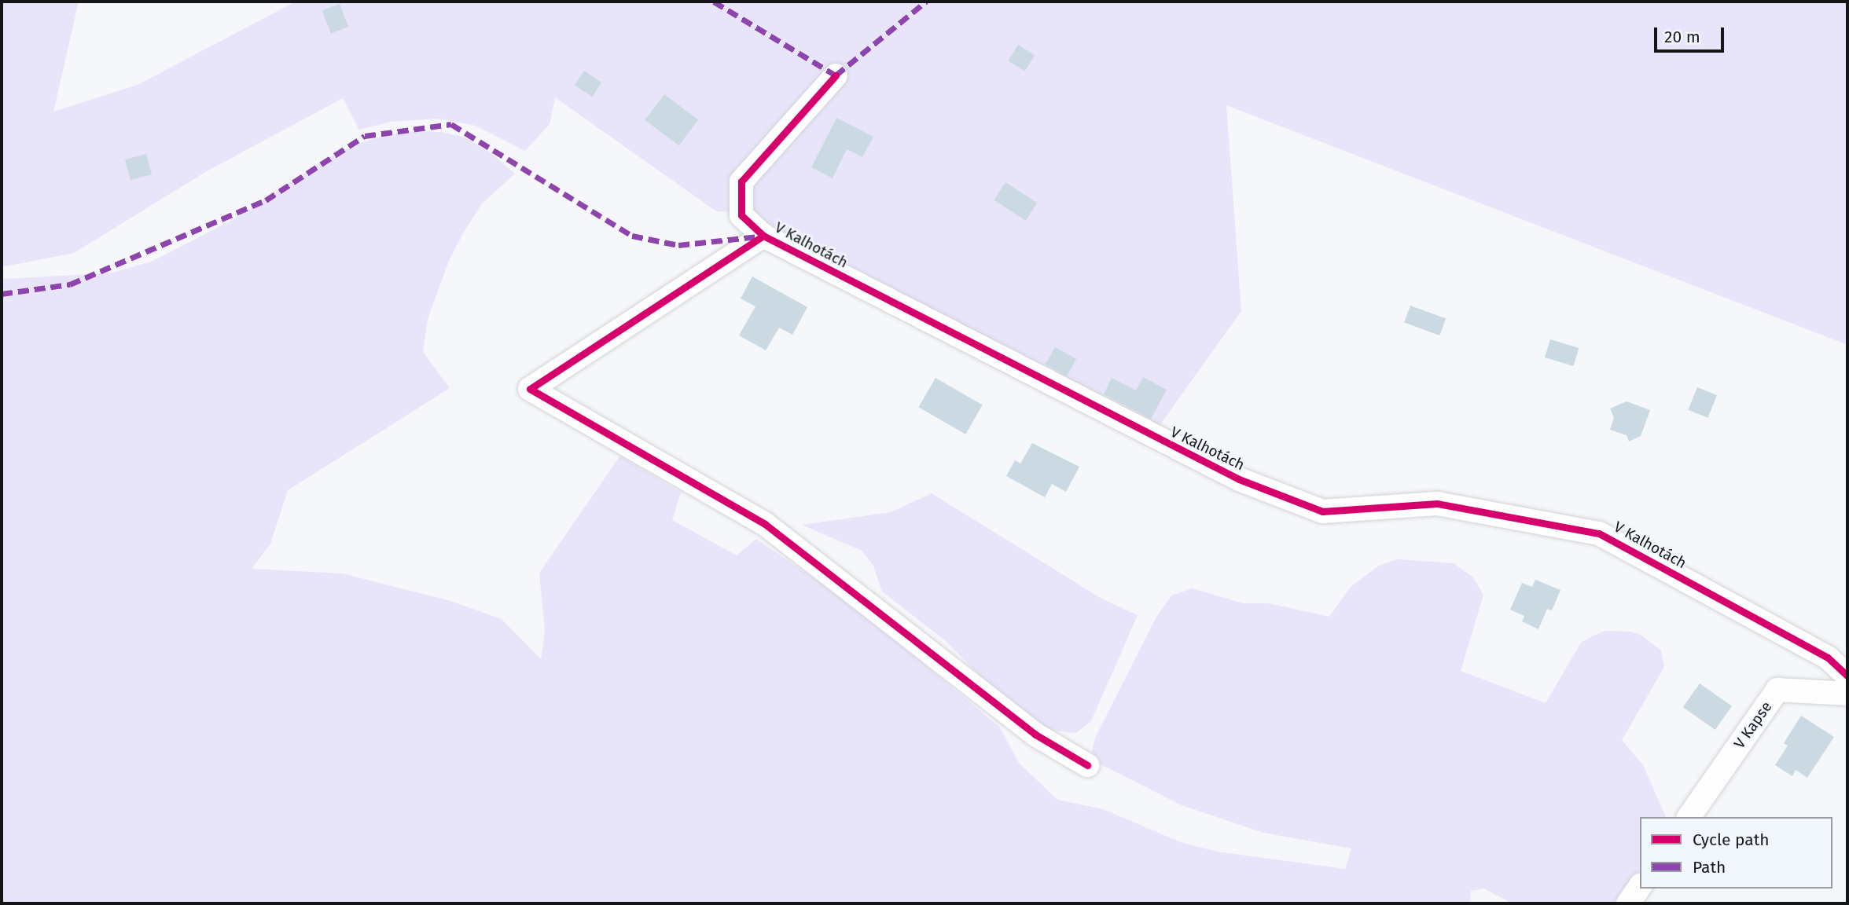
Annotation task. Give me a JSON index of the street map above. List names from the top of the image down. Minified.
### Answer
{"streets":{"street":["V Kalhotách","V Kapse"]},"legend":["Cycle path","Path"],"scale_bar":"20 m"}
